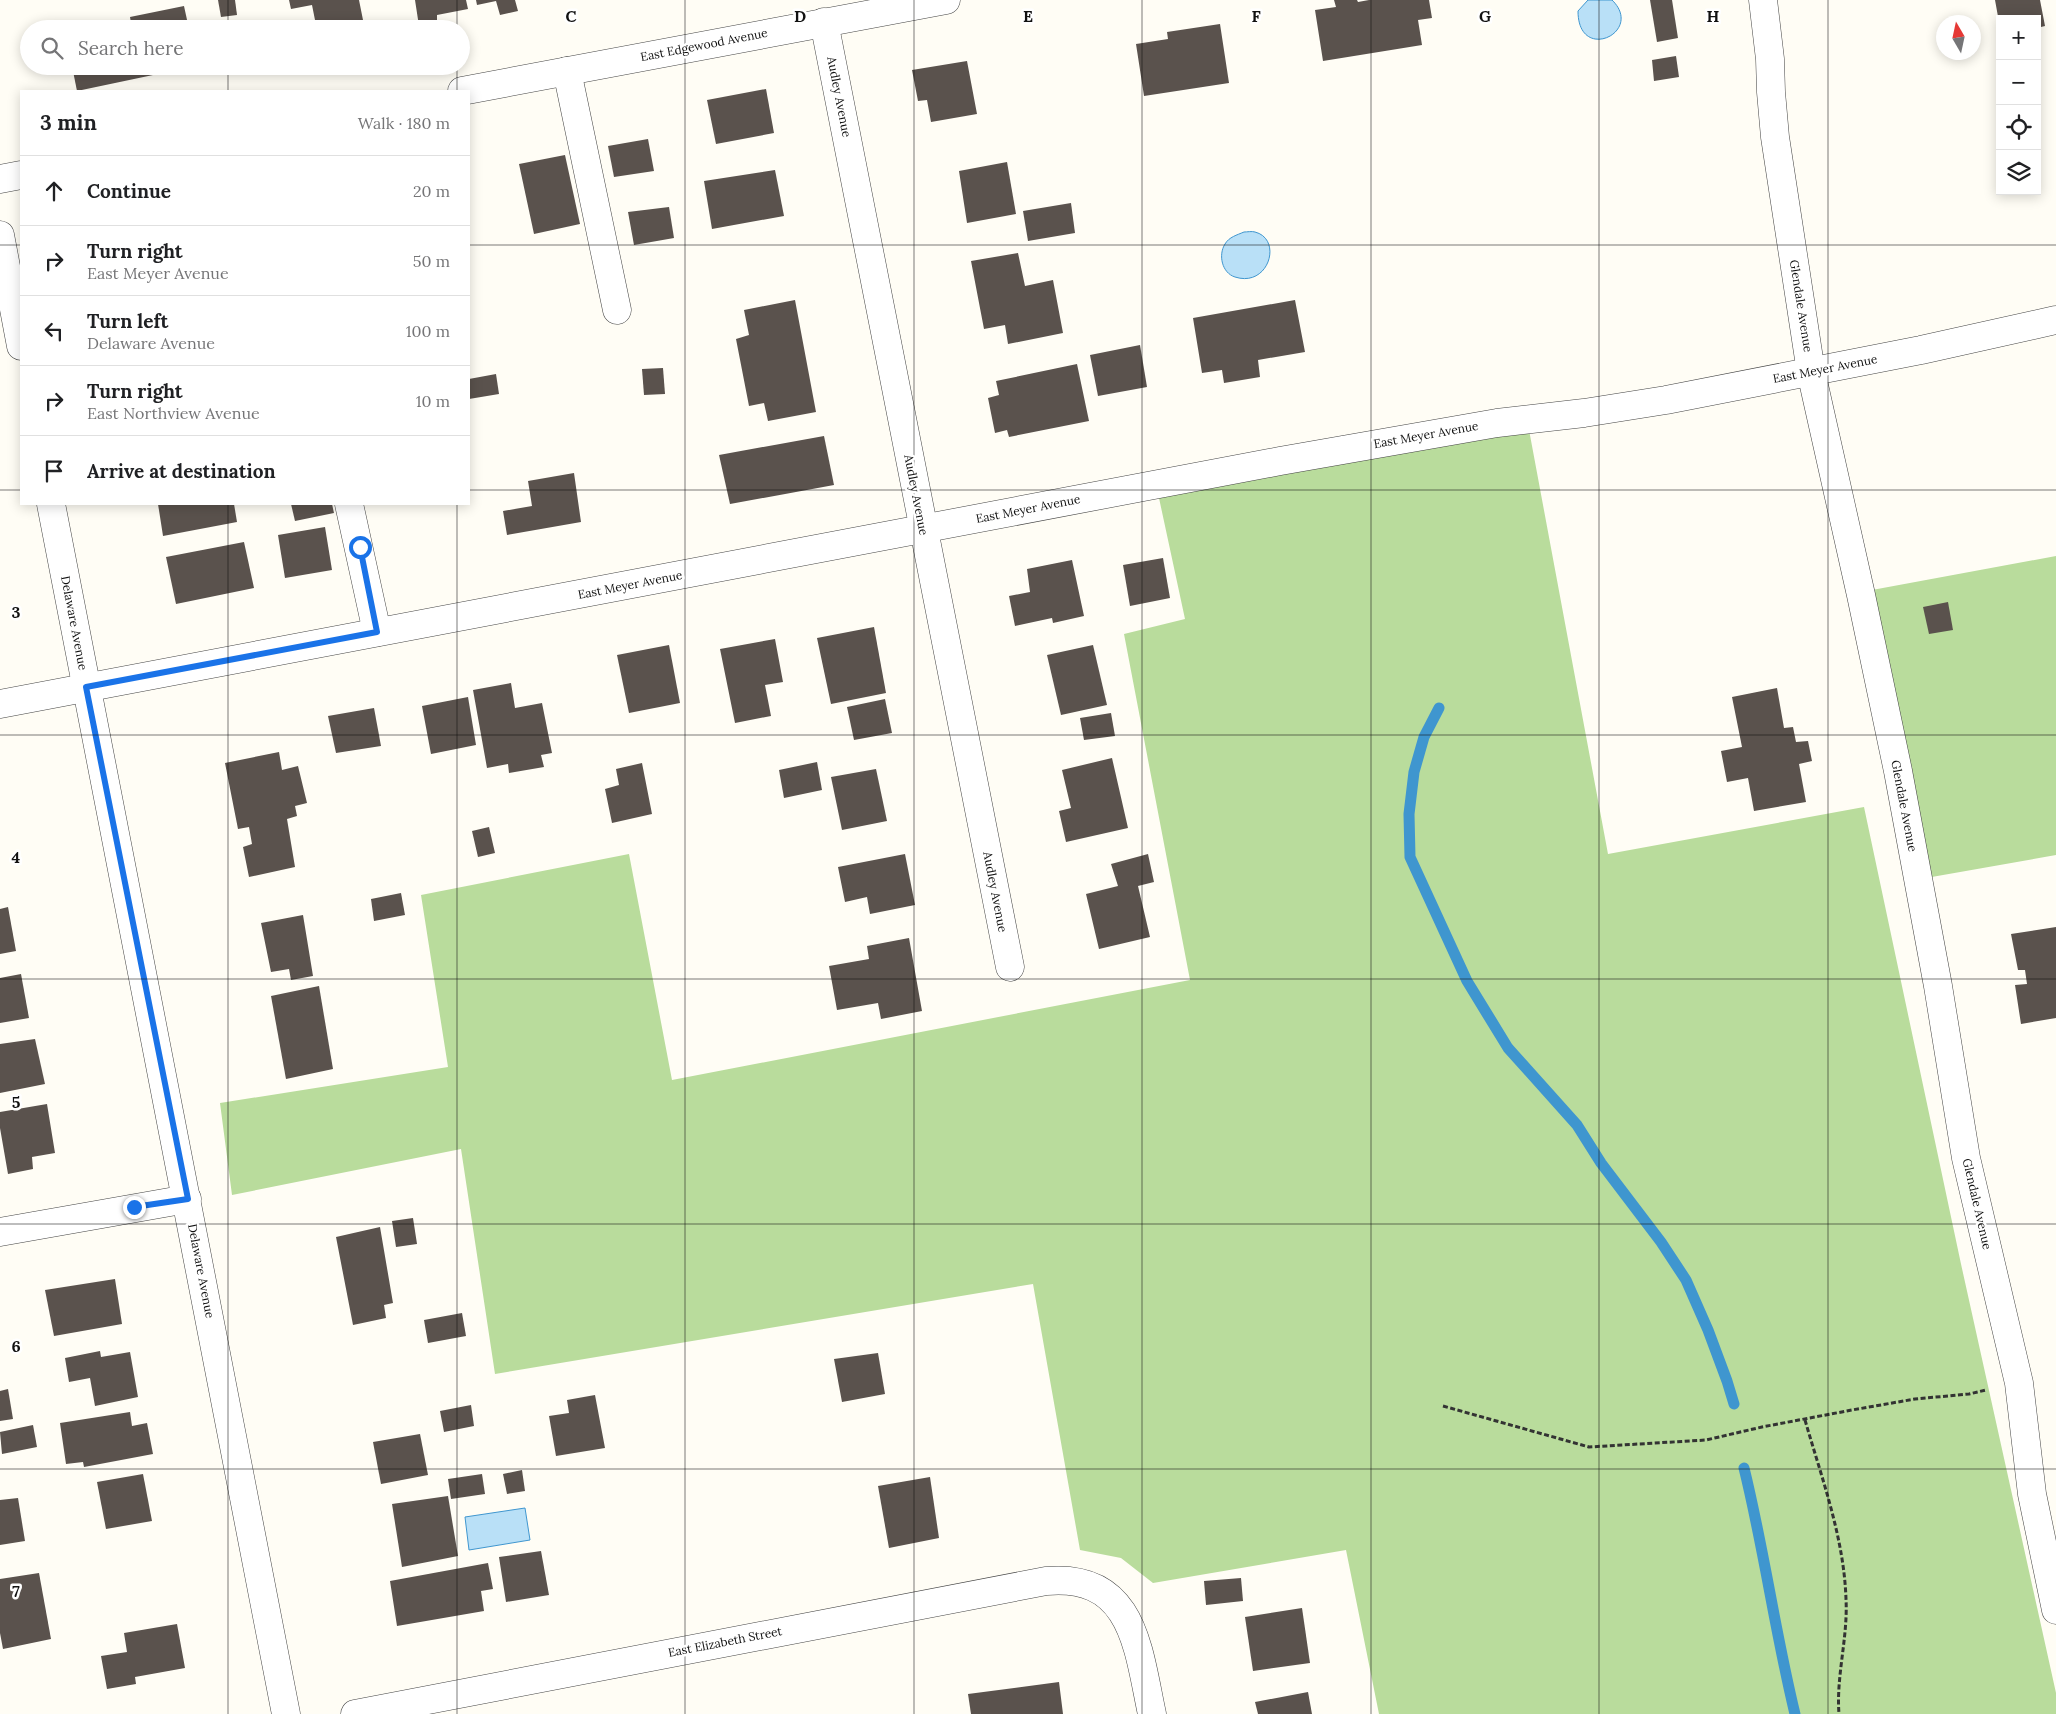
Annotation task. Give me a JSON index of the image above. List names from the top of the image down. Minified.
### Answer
{"streets":{"street":["East Edgewood Avenue","Audley Avenue","Glendale Avenue","East Meyer Avenue","Delaware Avenue","East Elizabeth Street"]},"crossings":[["East Edgewood Avenue","Audley Avenue"],["Audley Avenue","East Meyer Avenue"],["Glendale Avenue","East Meyer Avenue"],["East Meyer Avenue","Delaware Avenue"]],"north":"top","page":{"map_buttons":["+","−"],"search":"Search here","heading":["3 min","Walk · 180 m"],"list":[["Continue","20 m"],["Turn right","East Meyer Avenue","50 m"],["Turn left","Delaware Avenue","100 m"],["Turn right","East Northview Avenue","10 m"],"Arrive at destination"]},"grid":{"columns":["C","D","E","F","G","H"],"rows":["3","4","5","6","7"]}}
